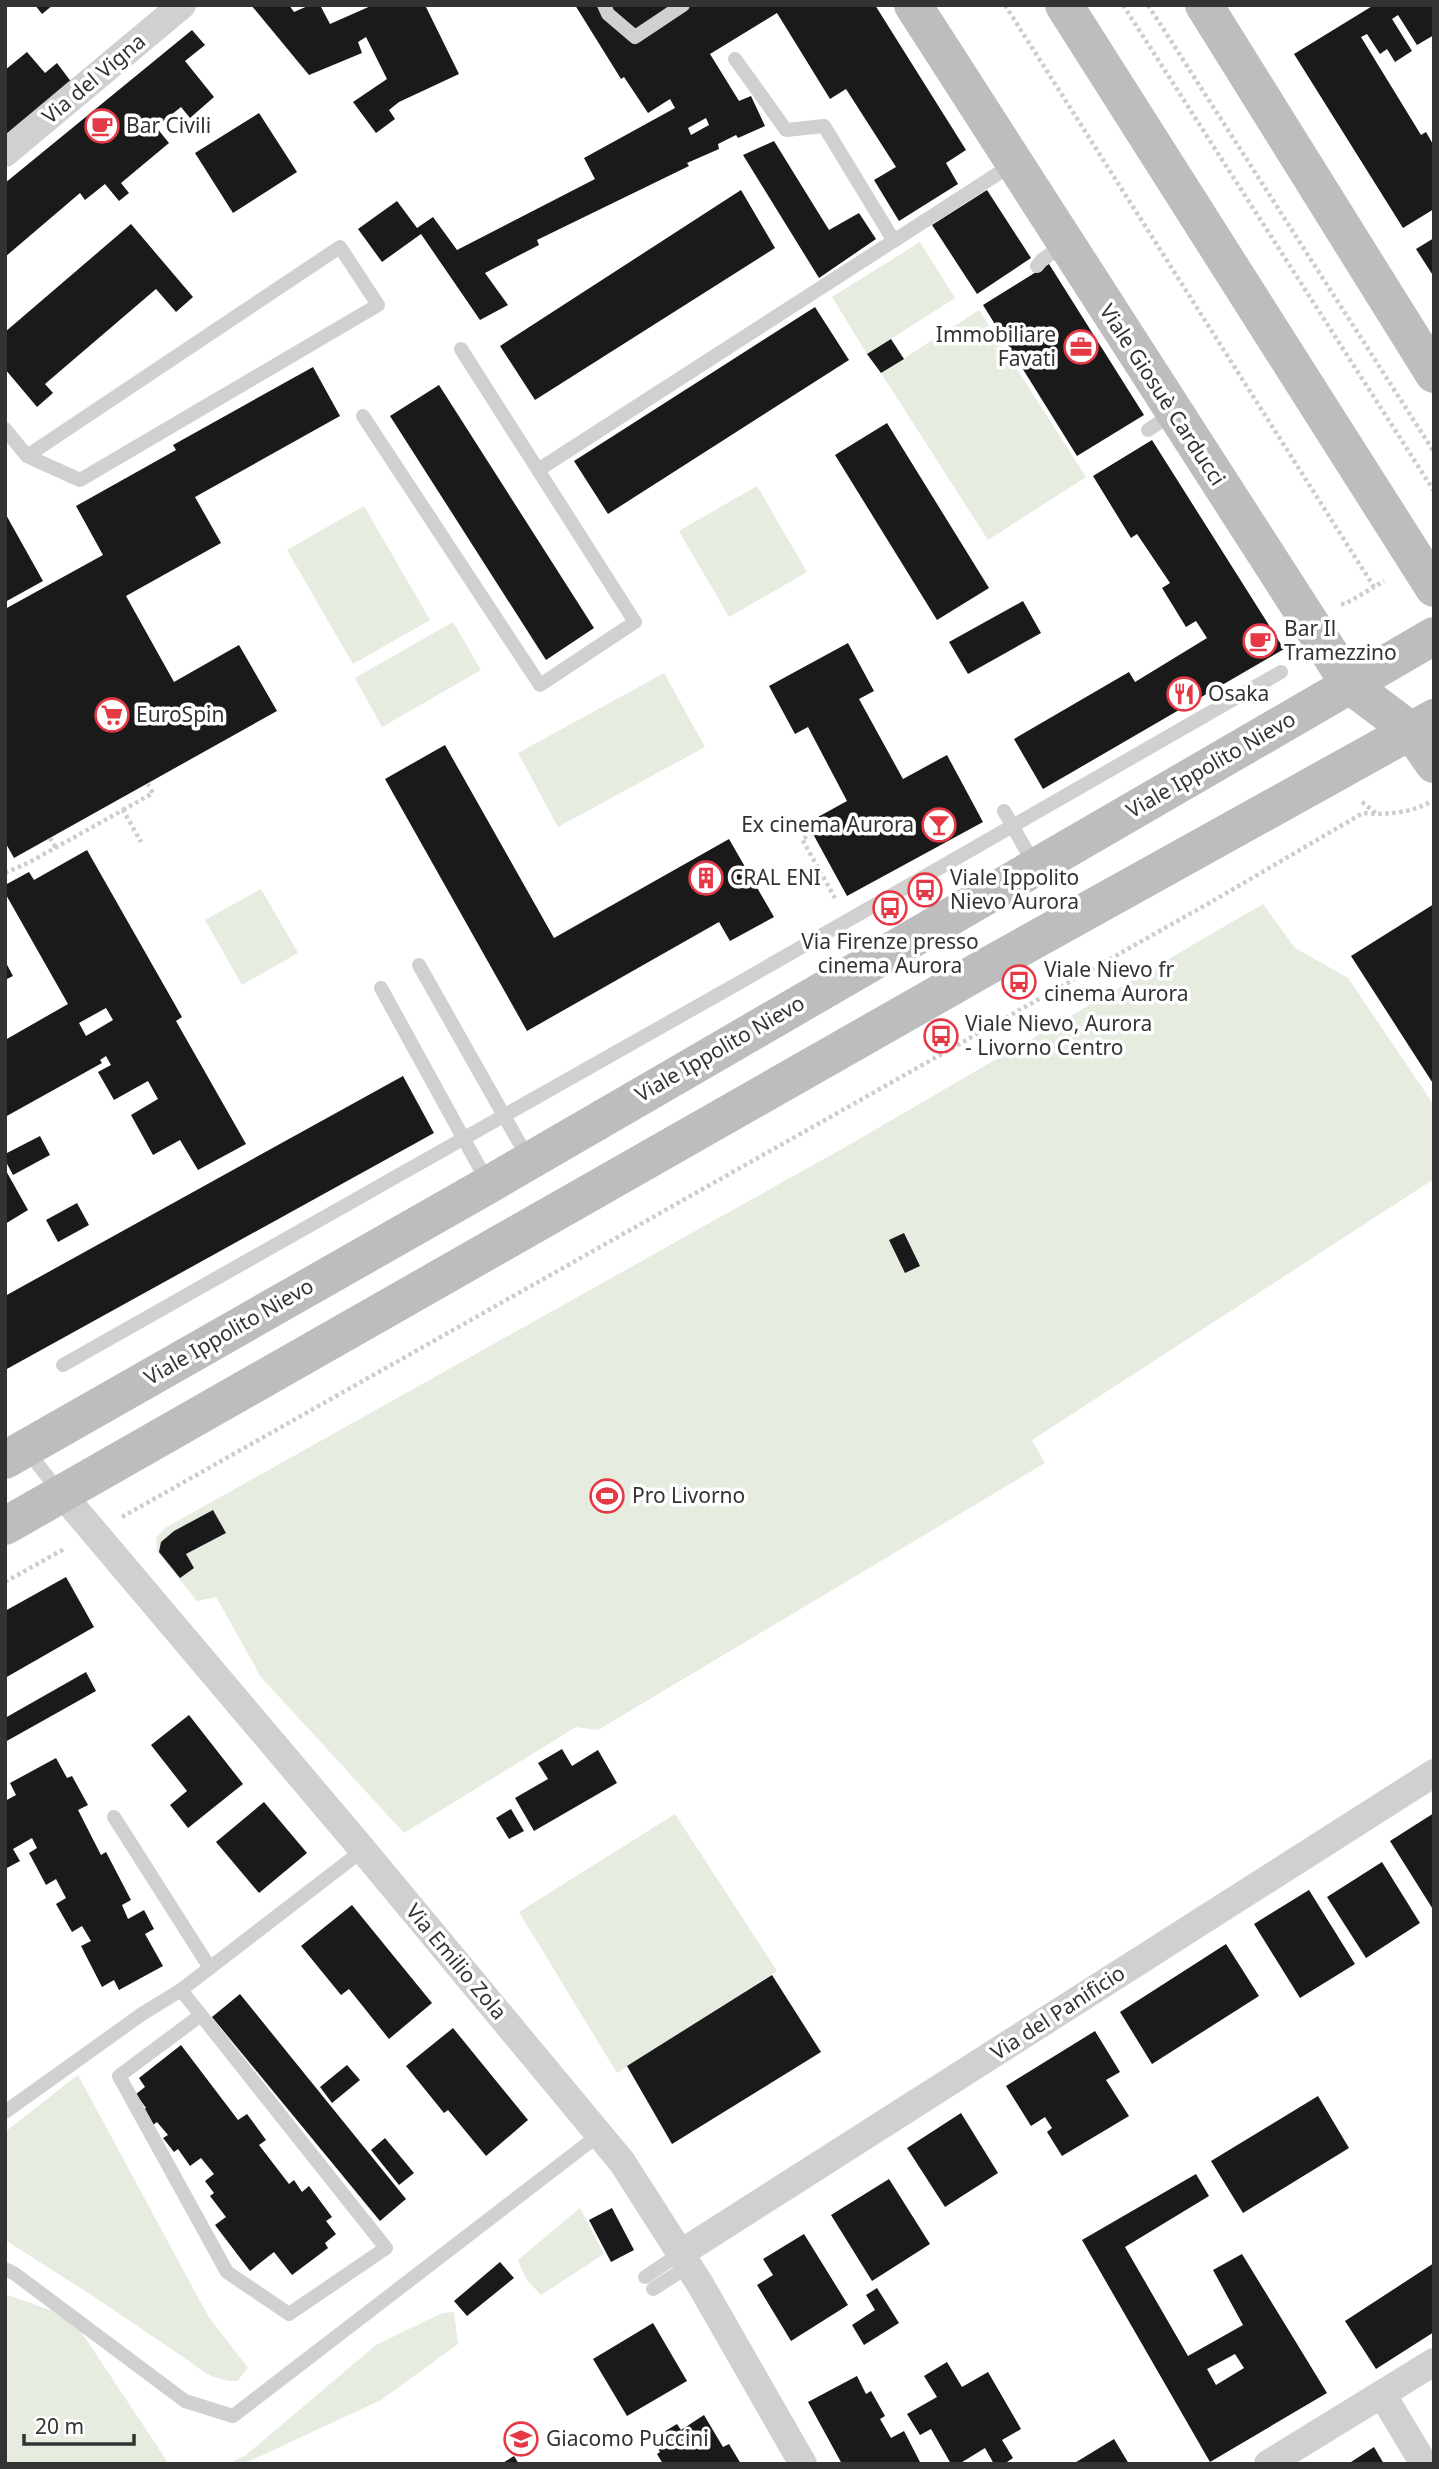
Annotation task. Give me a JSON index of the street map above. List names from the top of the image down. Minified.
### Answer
{"streets":{"main road":["Viale Giosuè Carducci","Viale Ippolito Nievo"],"street":["Via del Vigna","Via Emilio Zola","Via del Panificio"]},"crossings":[["Viale Giosuè Carducci","Viale Ippolito Nievo"],["Via Emilio Zola","Via del Panificio"]],"places":{"cafe":["Bar Civili","Bar Il Tramezzino"],"office":["Immobiliare Favati"],"restaurant":["Osaka"],"supermarket":["EuroSpin"],"bar":["Ex cinema Aurora"],"building":["CRAL ENI"],"bus stop":["Viale Ippolito Nievo Aurora","Via Firenze presso cinema Aurora","Viale Nievo fr cinema Aurora","Viale Nievo, Aurora - Livorno Centro"],"sports":["Pro Livorno"],"school or university":["Giacomo Puccini"]},"scale_bar":"20 m"}
